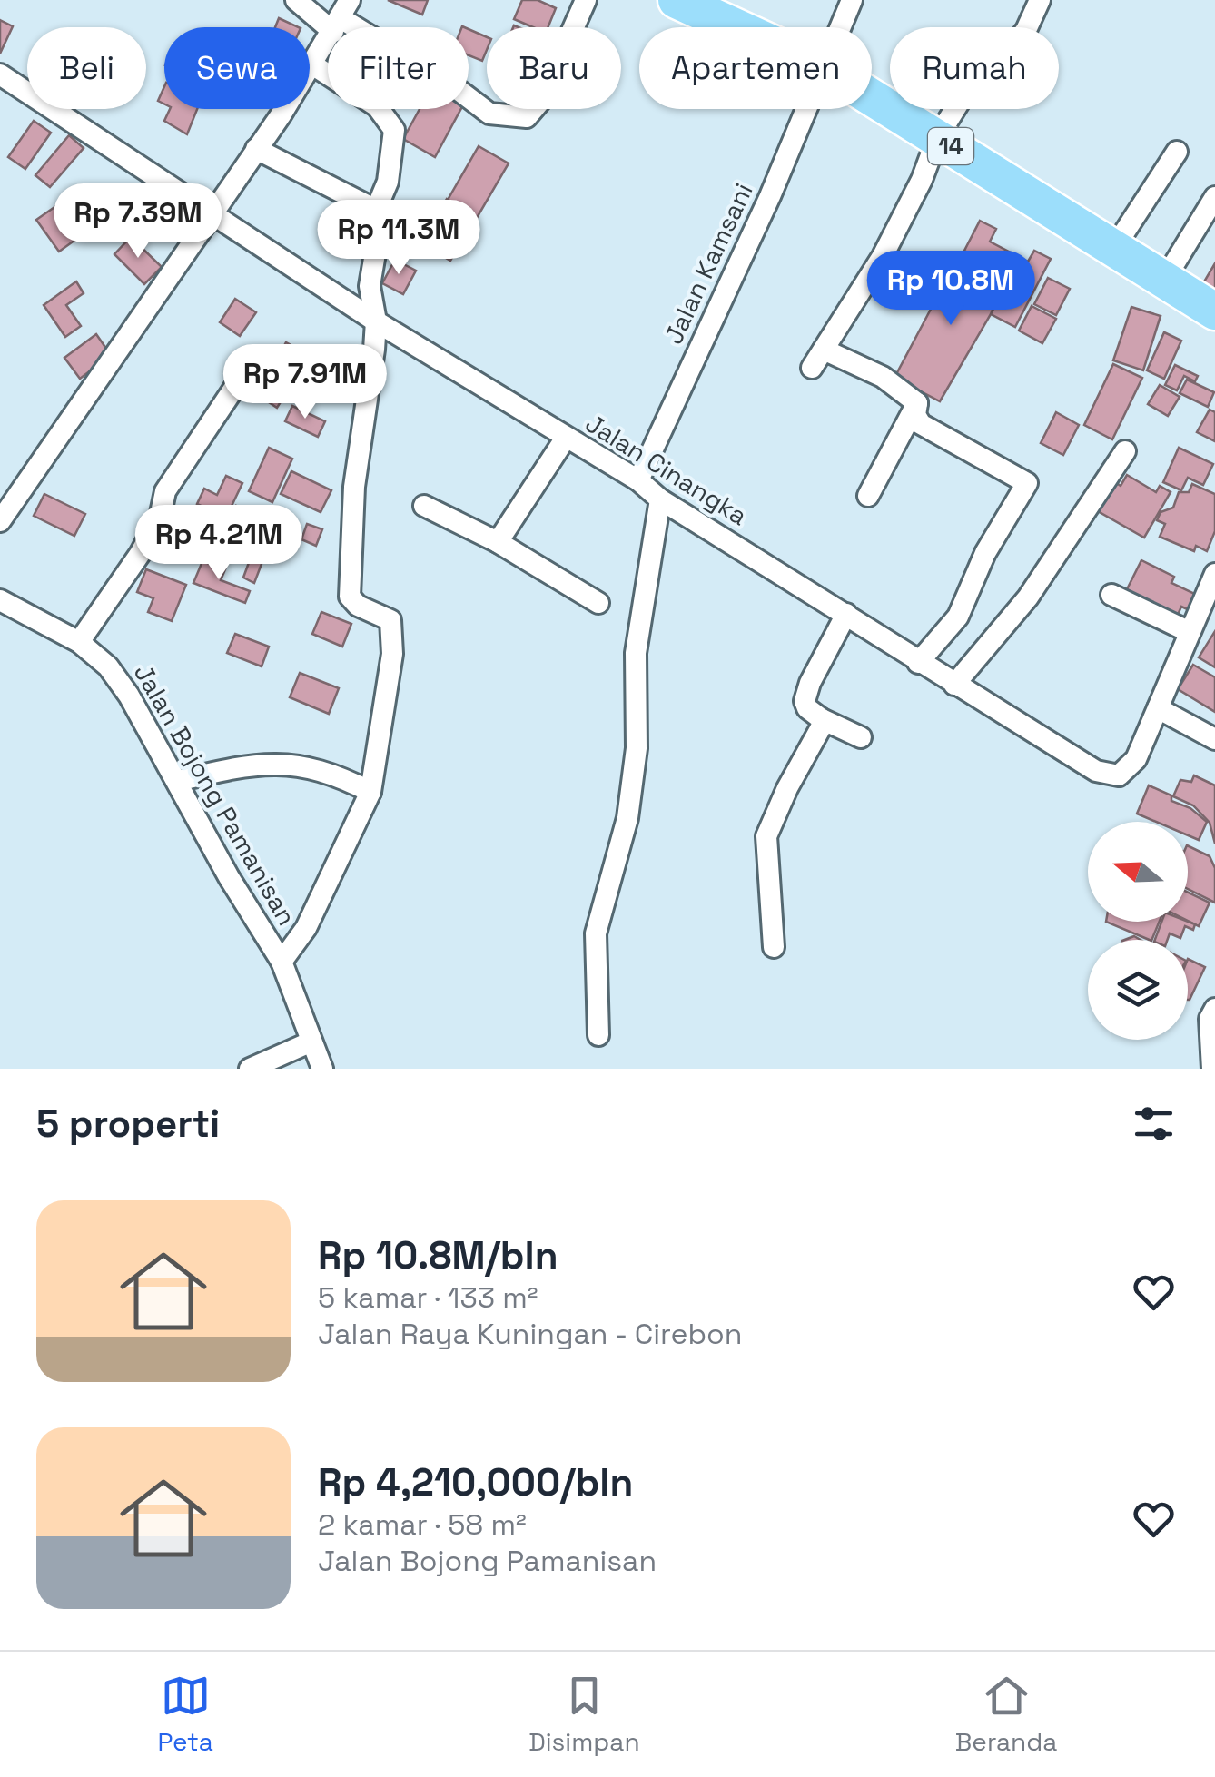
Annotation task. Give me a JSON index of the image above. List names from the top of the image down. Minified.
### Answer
{"streets":{"highway":["14"],"street":["Jalan Kamsani","Jalan Cinangka","Jalan Bojong Pamanisan"]},"crossings":[["Jalan Kamsani","Jalan Cinangka"]],"north":"left","page":{"chip":["Beli","Sewa","Filter","Baru","Apartemen","Rumah"],"price":["Rp 7.39M","Rp 11.3M","Rp 10.8M","Rp 7.91M","Rp 4.21M"],"heading":"5 properti","list":[{"name":"Rp 10.8M/bln","note":"5 kamar · 133 m² · Jalan Raya Kuningan - Cirebon"},{"name":"Rp 4,210,000/bln","note":"2 kamar · 58 m² · Jalan Bojong Pamanisan"}],"tabs":["Peta","Disimpan","Beranda"]}}
